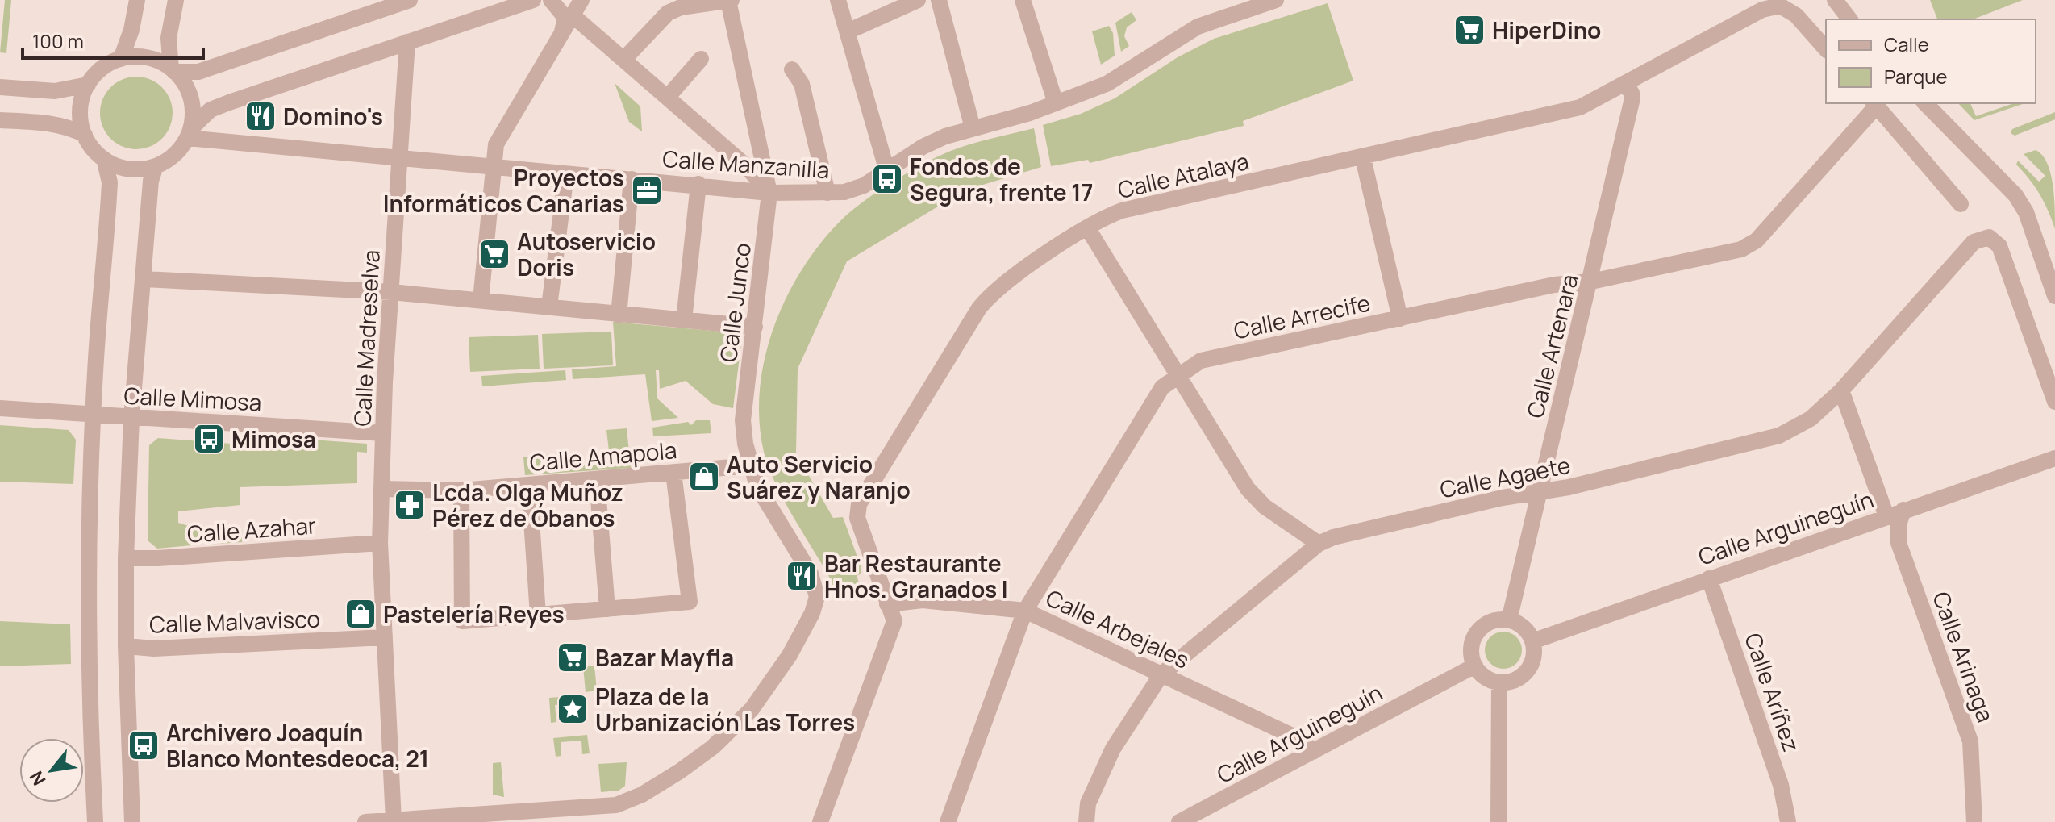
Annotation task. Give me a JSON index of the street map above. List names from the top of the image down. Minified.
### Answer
{"streets":{"street":["Calle Manzanilla","Calle Atalaya","Calle Junco","Calle Arrecife","Calle Madreselva","Calle Artenara","Calle Mimosa","Calle Amapola","Calle Agaete","Calle Arguineguín","Calle Azahar","Calle Malvavisco","Calle Arbejales","Calle Arinaga","Calle Aríñez"]},"crossings":[["Calle Manzanilla","Calle Junco"],["Calle Manzanilla","Calle Madreselva"],["Calle Atalaya","Calle Artenara"],["Calle Atalaya","Calle Arbejales"],["Calle Junco","Calle Madreselva"],["Calle Junco","Calle Amapola"],["Calle Arrecife","Calle Artenara"],["Calle Arrecife","Calle Arbejales"],["Calle Madreselva","Calle Mimosa"],["Calle Madreselva","Calle Amapola"],["Calle Madreselva","Calle Azahar"],["Calle Madreselva","Calle Malvavisco"],["Calle Artenara","Calle Agaete"],["Calle Artenara","Calle Arguineguín"],["Calle Agaete","Calle Arbejales"],["Calle Arguineguín","Calle Arbejales"],["Calle Arguineguín","Calle Arinaga"],["Calle Arguineguín","Calle Aríñez"]],"places":{"supermarket":["HiperDino","Autoservicio Doris","Bazar Mayfla"],"restaurant":["Domino's","Bar Restaurante Hnos. Granados I"],"bus stop":["Fondos de Segura, frente 17","Mimosa","Archivero Joaquín Blanco Montesdeoca, 21"],"office":["Proyectos Informáticos Canarias"],"shop":["Auto Servicio Suárez y Naranjo","Pastelería Reyes"],"pharmacy":["Lcda. Olga Muñoz Pérez de Óbanos"],"place":["Plaza de la Urbanización Las Torres"]},"legend":["Calle","Parque"],"scale_bar":"100 m","north":"bottom left"}
